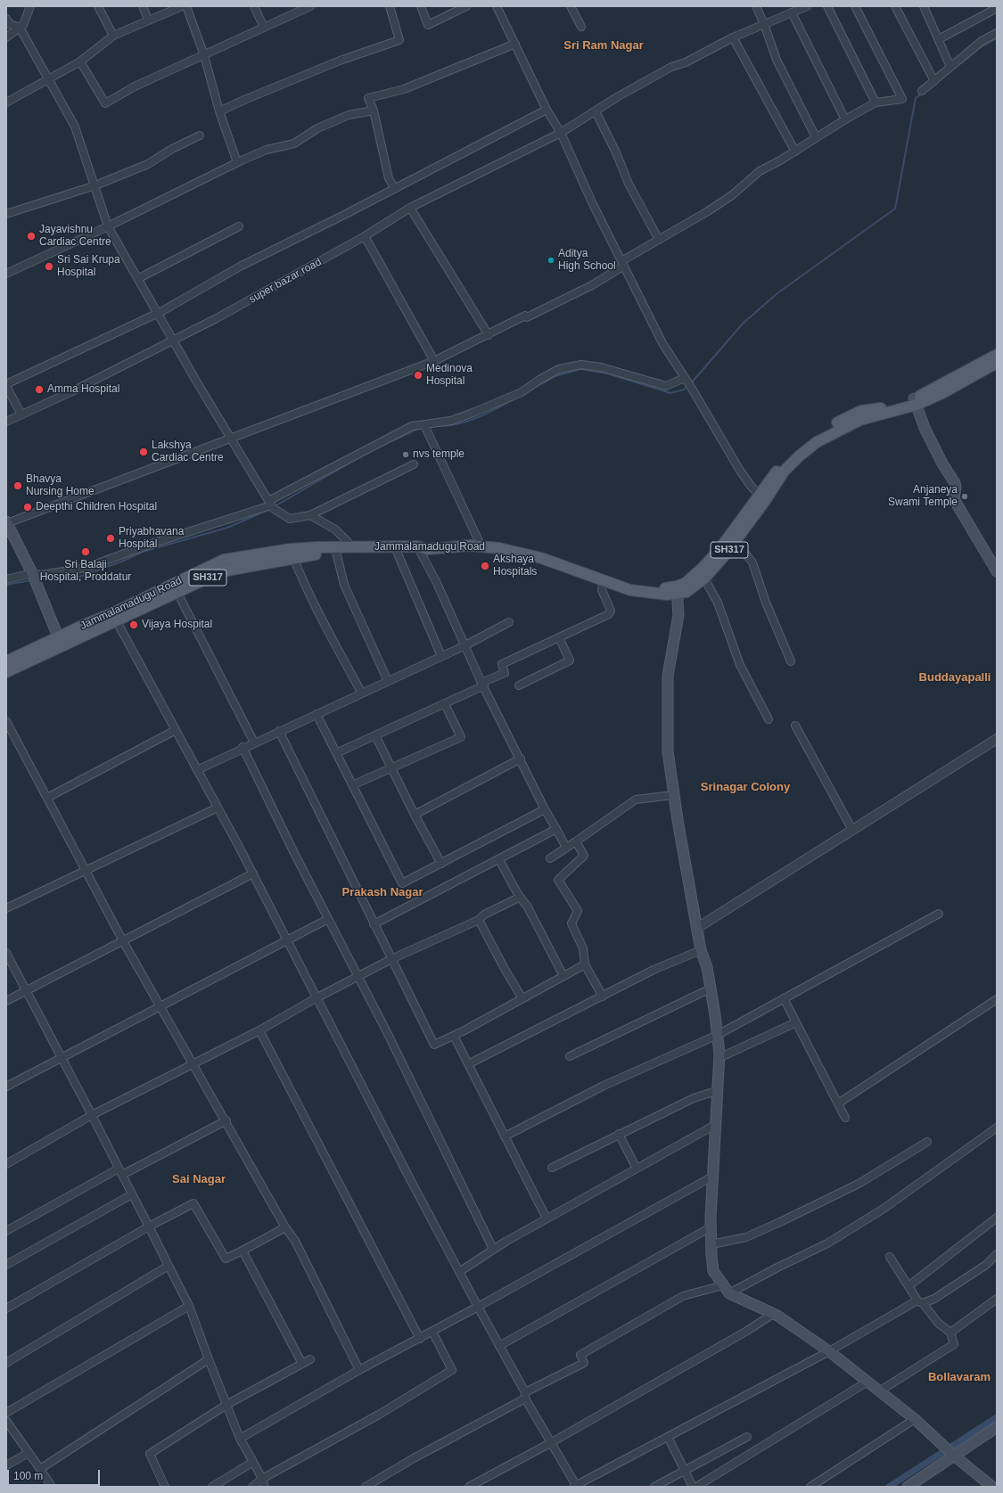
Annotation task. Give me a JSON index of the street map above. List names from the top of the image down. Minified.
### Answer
{"streets":{"main road":["Jammalamadugu Road","SH317"],"street":["super bazar road"]},"crossings":[["Jammalamadugu Road","SH317"]],"districts":["Sri Ram Nagar","Buddayapalli","Srinagar Colony","Prakash Nagar","Sai Nagar","Bollavaram"],"places":["Jayavishnu Cardiac Centre","Aditya High School","Sri Sai Krupa Hospital","Medinova Hospital","Amma Hospital","Lakshya Cardiac Centre","nvs temple","Bhavya Nursing Home","Anjaneya Swami Temple","Deepthi Children Hospital","Priyabhavana Hospital","Sri Balaji Hospital, Proddatur","Akshaya Hospitals","Vijaya Hospital"],"scale_bar":"100 m"}
